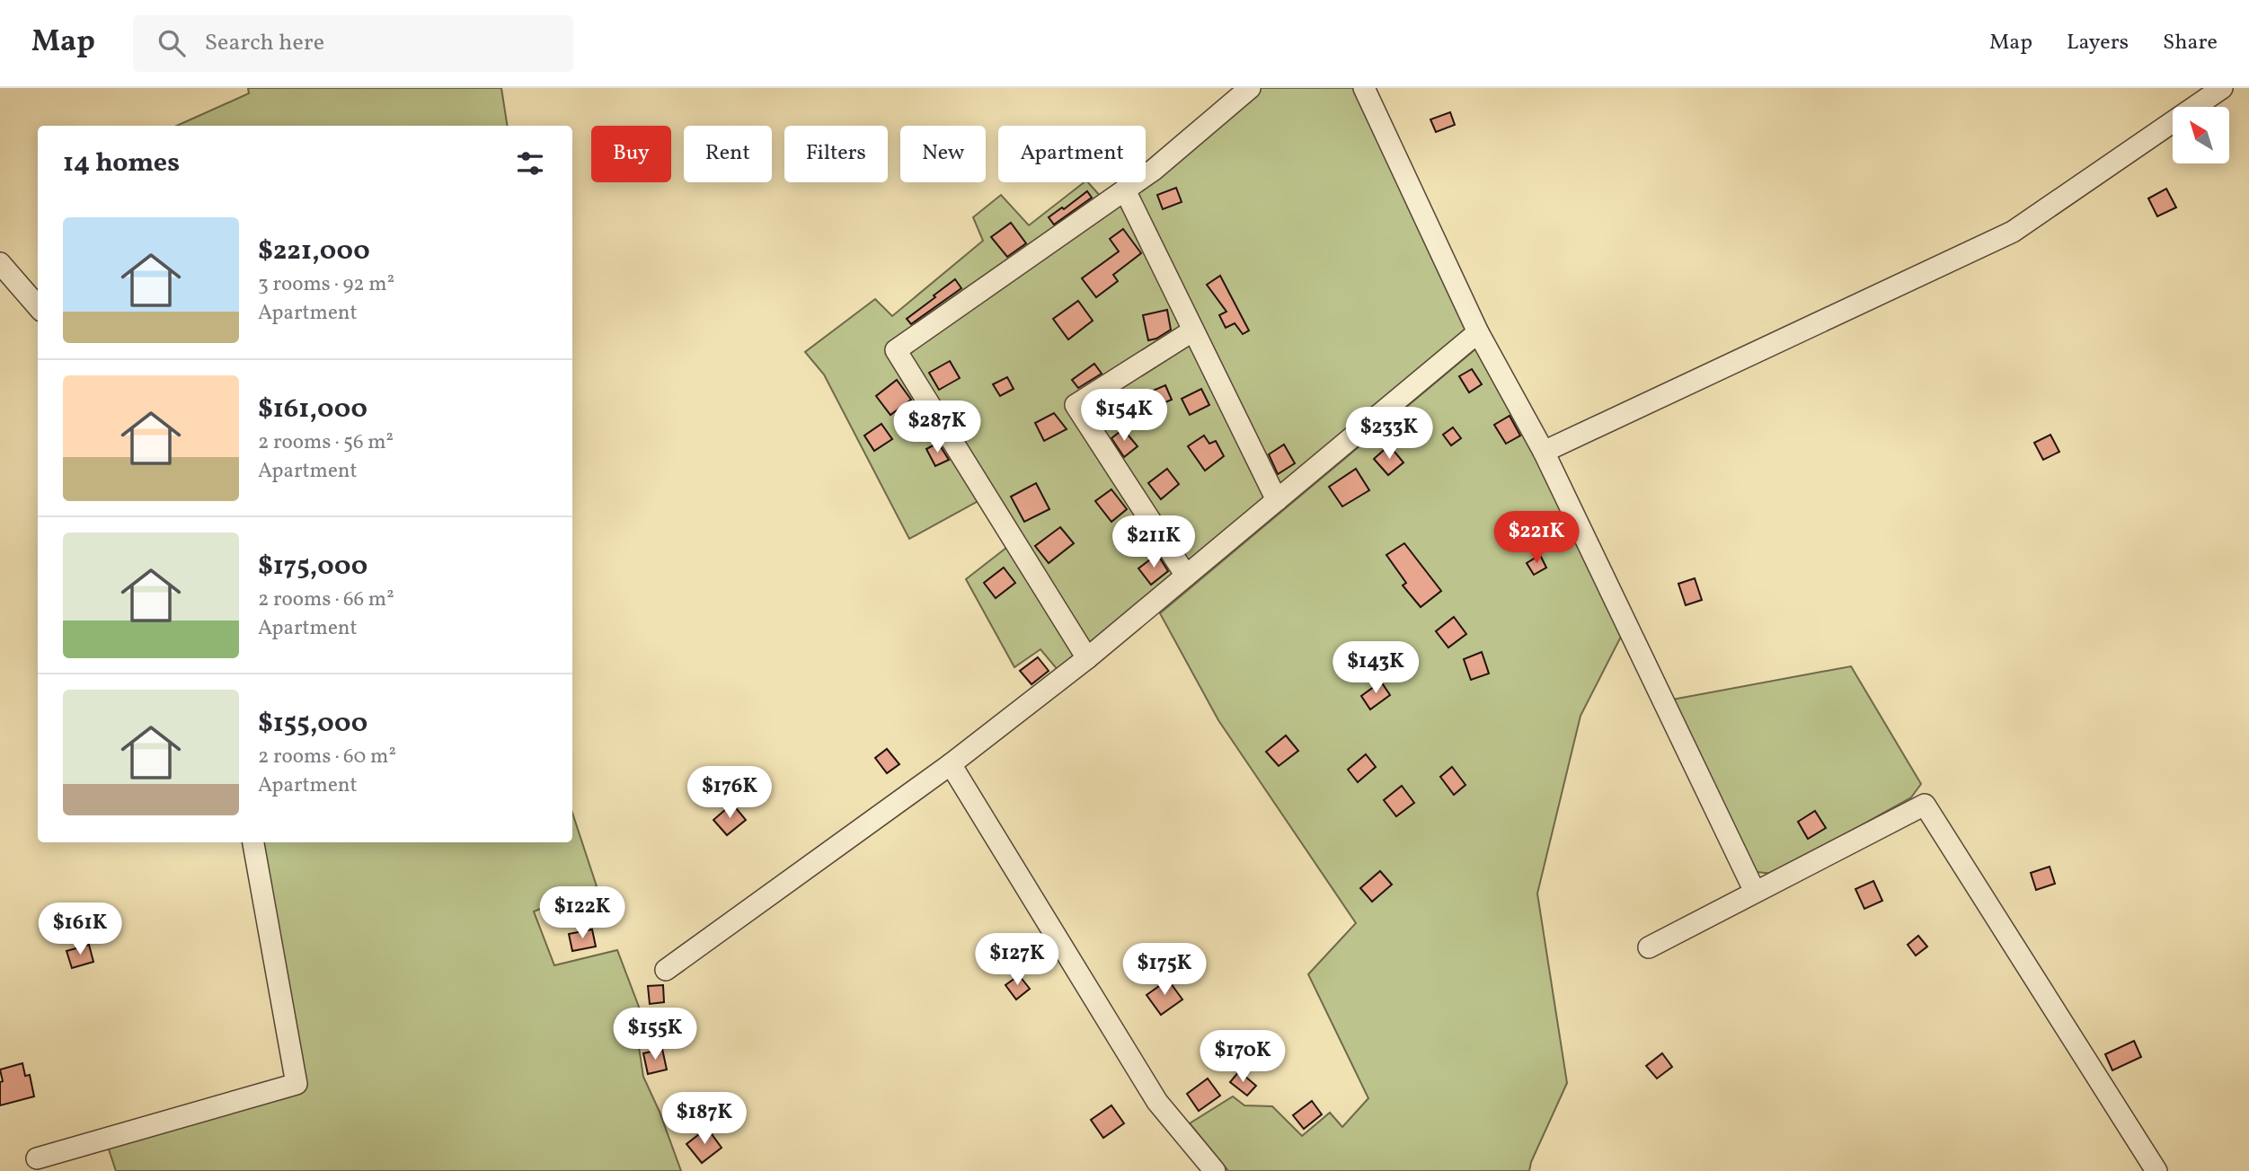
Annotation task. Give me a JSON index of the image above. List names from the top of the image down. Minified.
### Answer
{"north":"top left","page":{"header":"Map","search":"Search here","nav":["Map","Layers","Share"],"chip":["Buy","Rent","Filters","New","Apartment"],"heading":"14 homes","list":[{"name":"$221,000","note":"3 rooms · 92 m² · Apartment"},{"name":"$161,000","note":"2 rooms · 56 m² · Apartment"},{"name":"$175,000","note":"2 rooms · 66 m² · Apartment"},{"name":"$155,000","note":"2 rooms · 60 m² · Apartment"}],"price":["$154K","$287K","$233K","$221K","$211K","$143K","$176K","$122K","$161K","$127K","$175K","$155K","$170K","$187K"]}}
